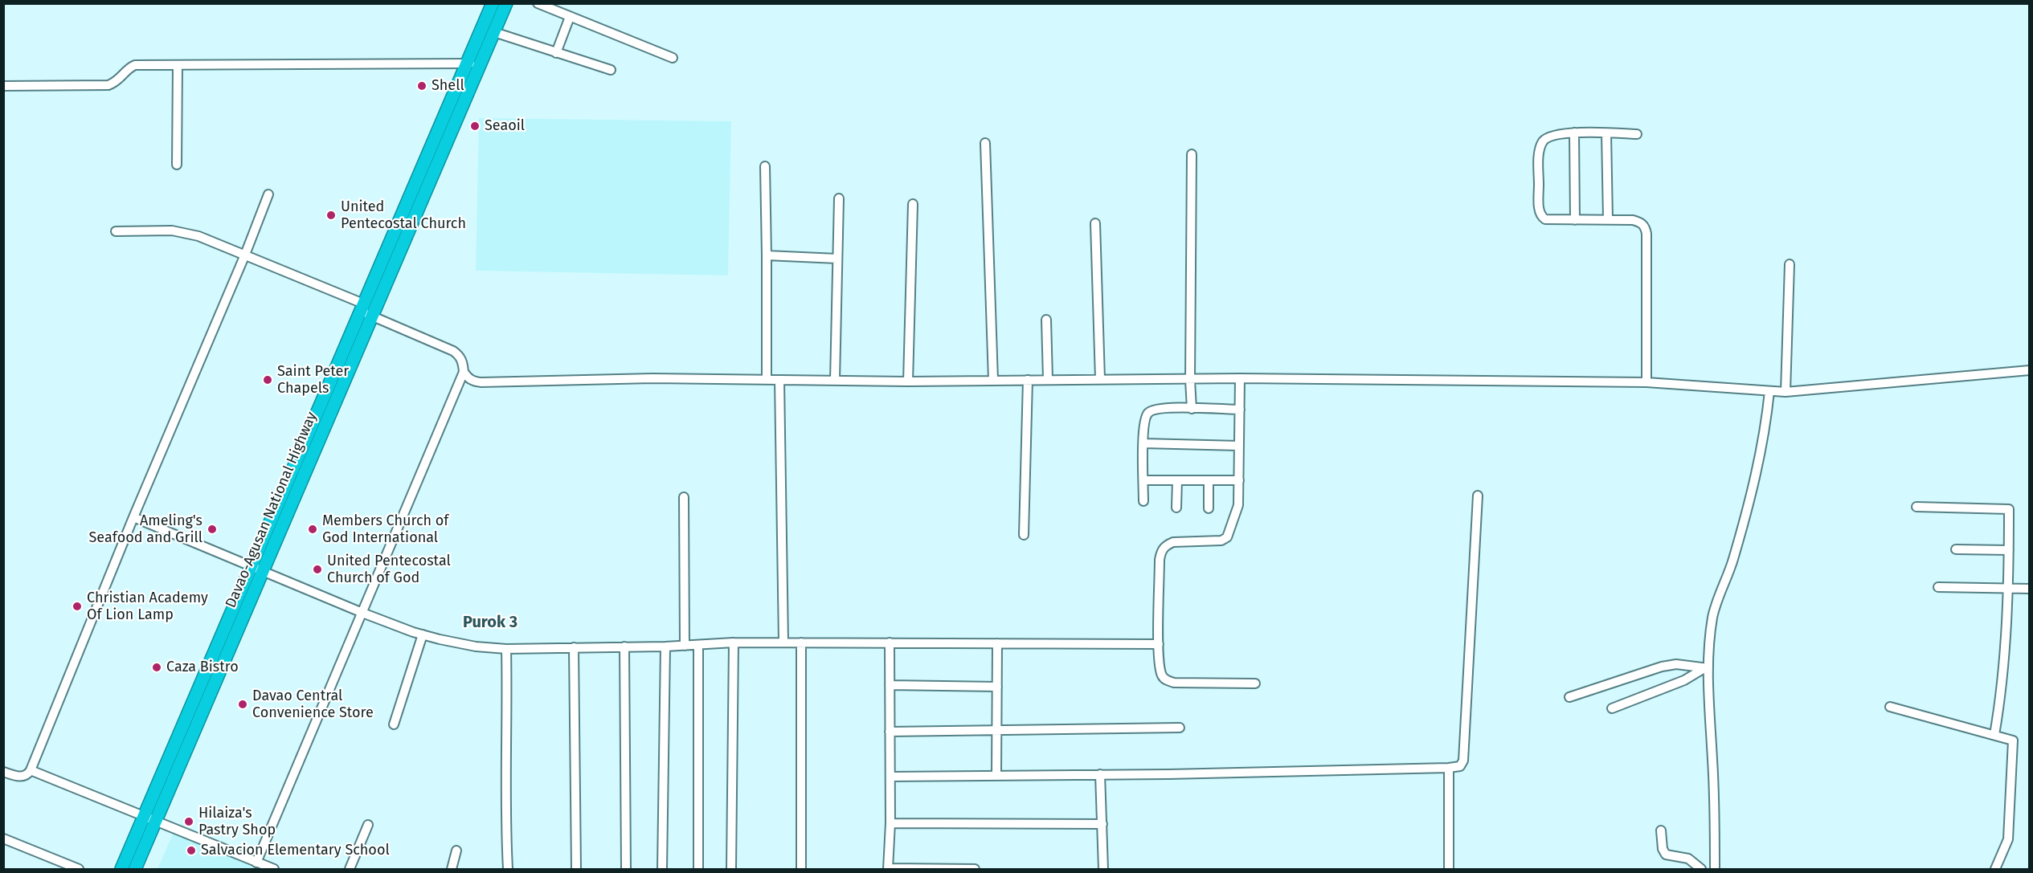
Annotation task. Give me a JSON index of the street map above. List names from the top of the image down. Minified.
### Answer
{"streets":{"highway":["Davao-Agusan National Highway"]},"districts":["Purok 3"],"places":["Shell","Seaoil","United Pentecostal Church","Saint Peter Chapels","Ameling's Seafood and Grill","Members Church of God International","United Pentecostal Church of God","Christian Academy Of Lion Lamp","Caza Bistro","Davao Central Convenience Store","Hilaiza's Pastry Shop","Salvacion Elementary School"]}
